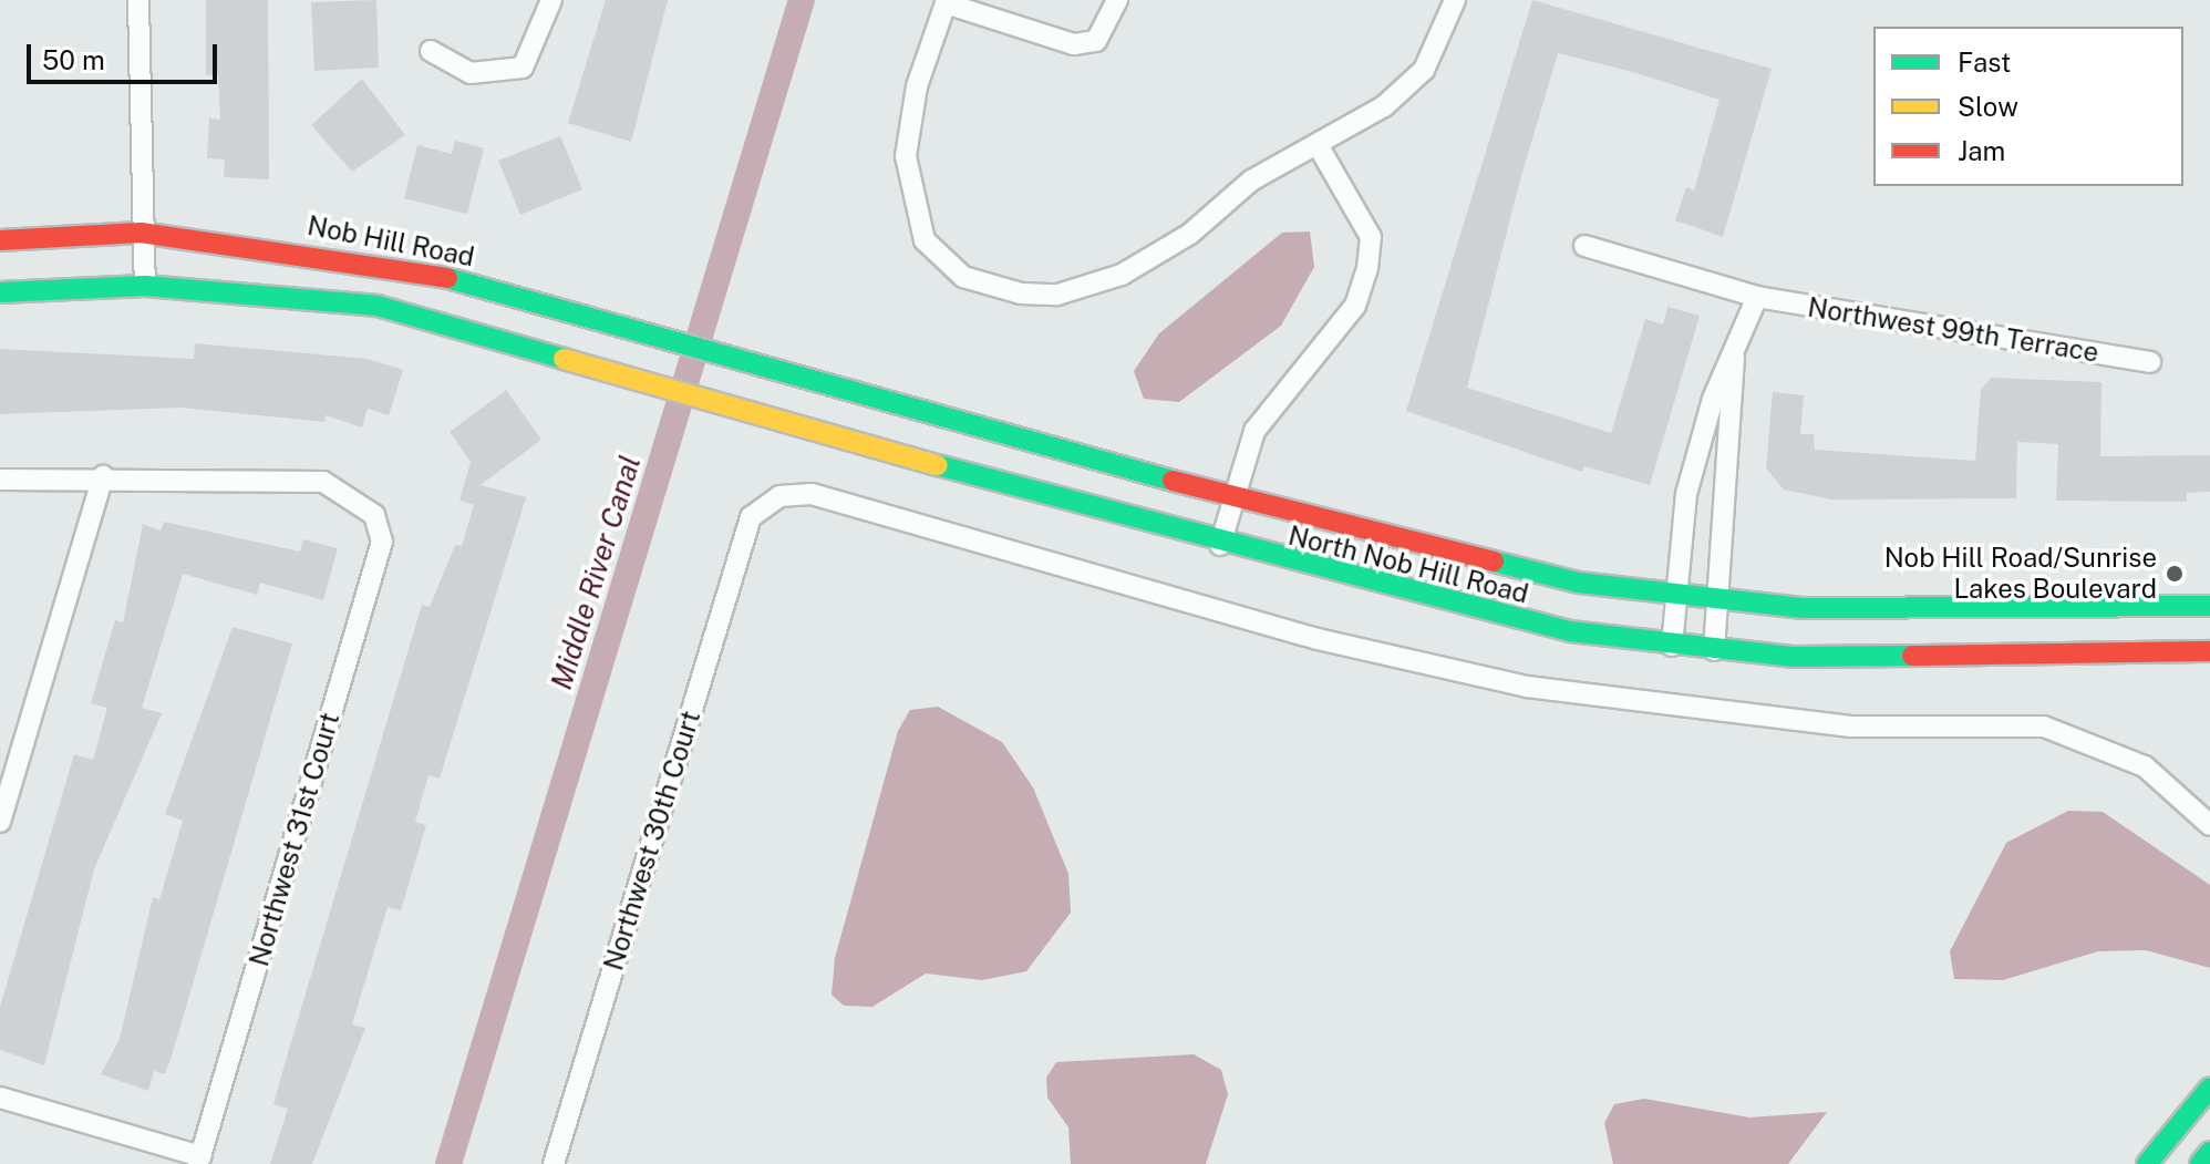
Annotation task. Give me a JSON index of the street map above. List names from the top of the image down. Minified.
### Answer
{"streets":{"main road":["Nob Hill Road","North Nob Hill Road"],"street":["Northwest 99th Terrace","Northwest 31st Court","Northwest 30th Court"]},"crossings":[["Nob Hill Road","North Nob Hill Road"]],"water":["Middle River Canal"],"places":["Nob Hill Road/Sunrise Lakes Boulevard"],"legend":["Fast","Slow","Jam"],"scale_bar":"50 m"}
